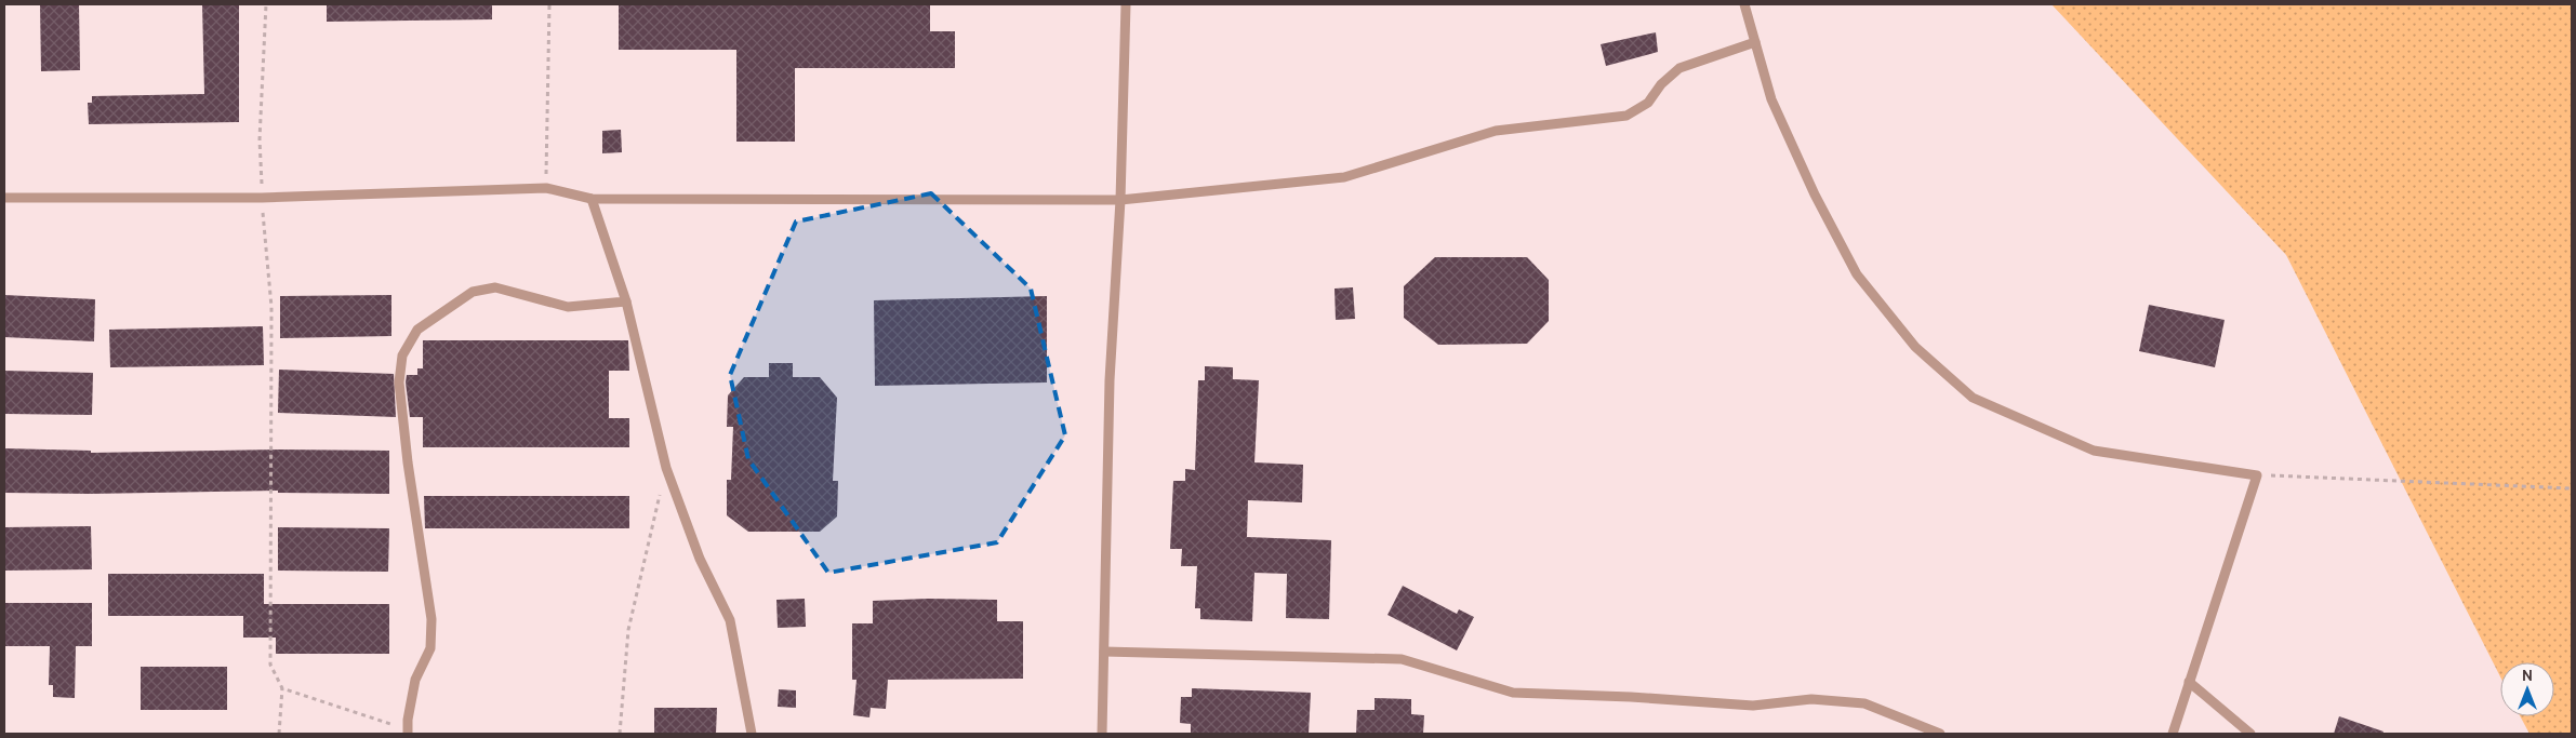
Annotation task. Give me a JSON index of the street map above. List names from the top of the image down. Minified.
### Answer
{"north":"top"}
